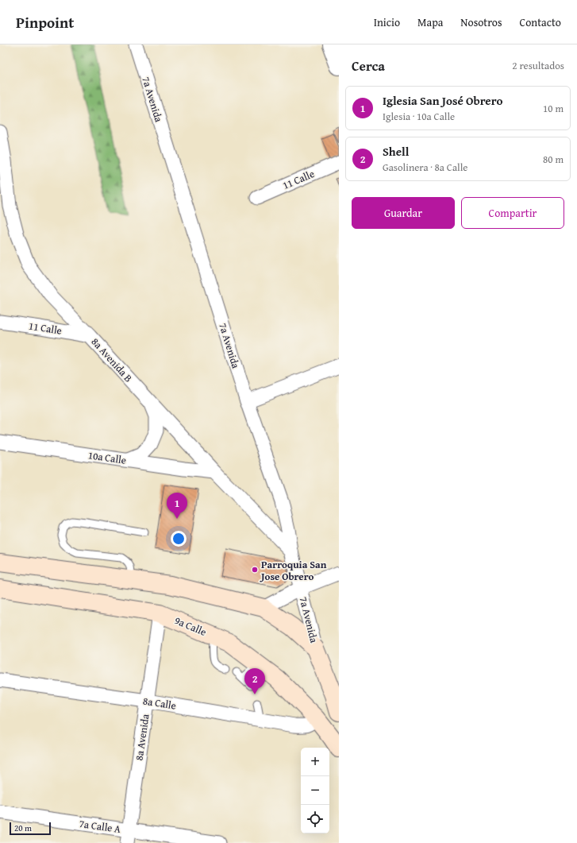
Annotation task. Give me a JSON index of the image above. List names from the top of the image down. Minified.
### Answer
{"streets":{"main road":["9a Calle"],"street":["7a Avenida","11 Calle","8a Avenida B","10a Calle","8a Calle","8a Avenida","7a Calle A"]},"crossings":[["7a Avenida","8a Avenida B"],["11 Calle","8a Avenida B"],["8a Avenida B","10a Calle"],["9a Calle","8a Calle"],["9a Calle","8a Avenida"],["8a Calle","8a Avenida"],["8a Avenida","7a Calle A"]],"places":["Parroquia San Jose Obrero"],"scale_bar":"20 m","page":{"header":"Pinpoint","nav":["Inicio","Mapa","Nosotros","Contacto"],"heading":["Cerca","2 resultados"],"list":[{"mark":"1","name":"Iglesia San José Obrero","note":"Iglesia · 10a Calle","value":"10 m"},{"mark":"2","name":"Shell","note":"Gasolinera · 8a Calle","value":"80 m"}],"buttons":["Guardar","Compartir"],"pins":["1","2"],"map_buttons":["+","−"],"scale":"20 m"}}
